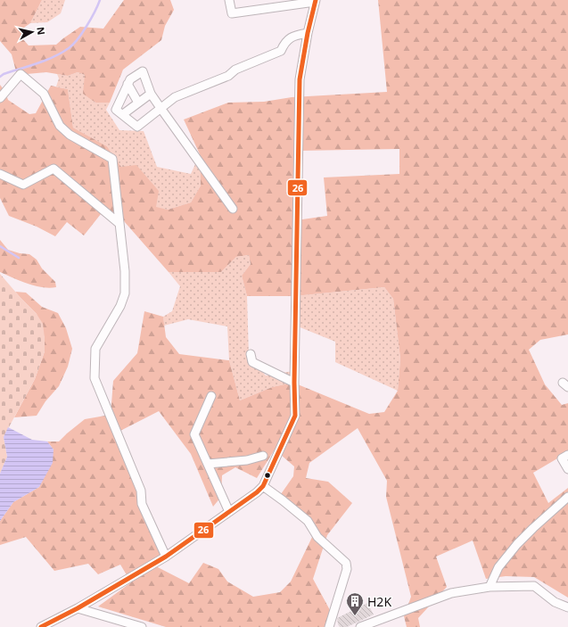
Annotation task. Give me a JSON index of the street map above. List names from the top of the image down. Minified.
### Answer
{"places":{"building":["H2K"]},"lines":["transit line 26"],"north":"right"}
